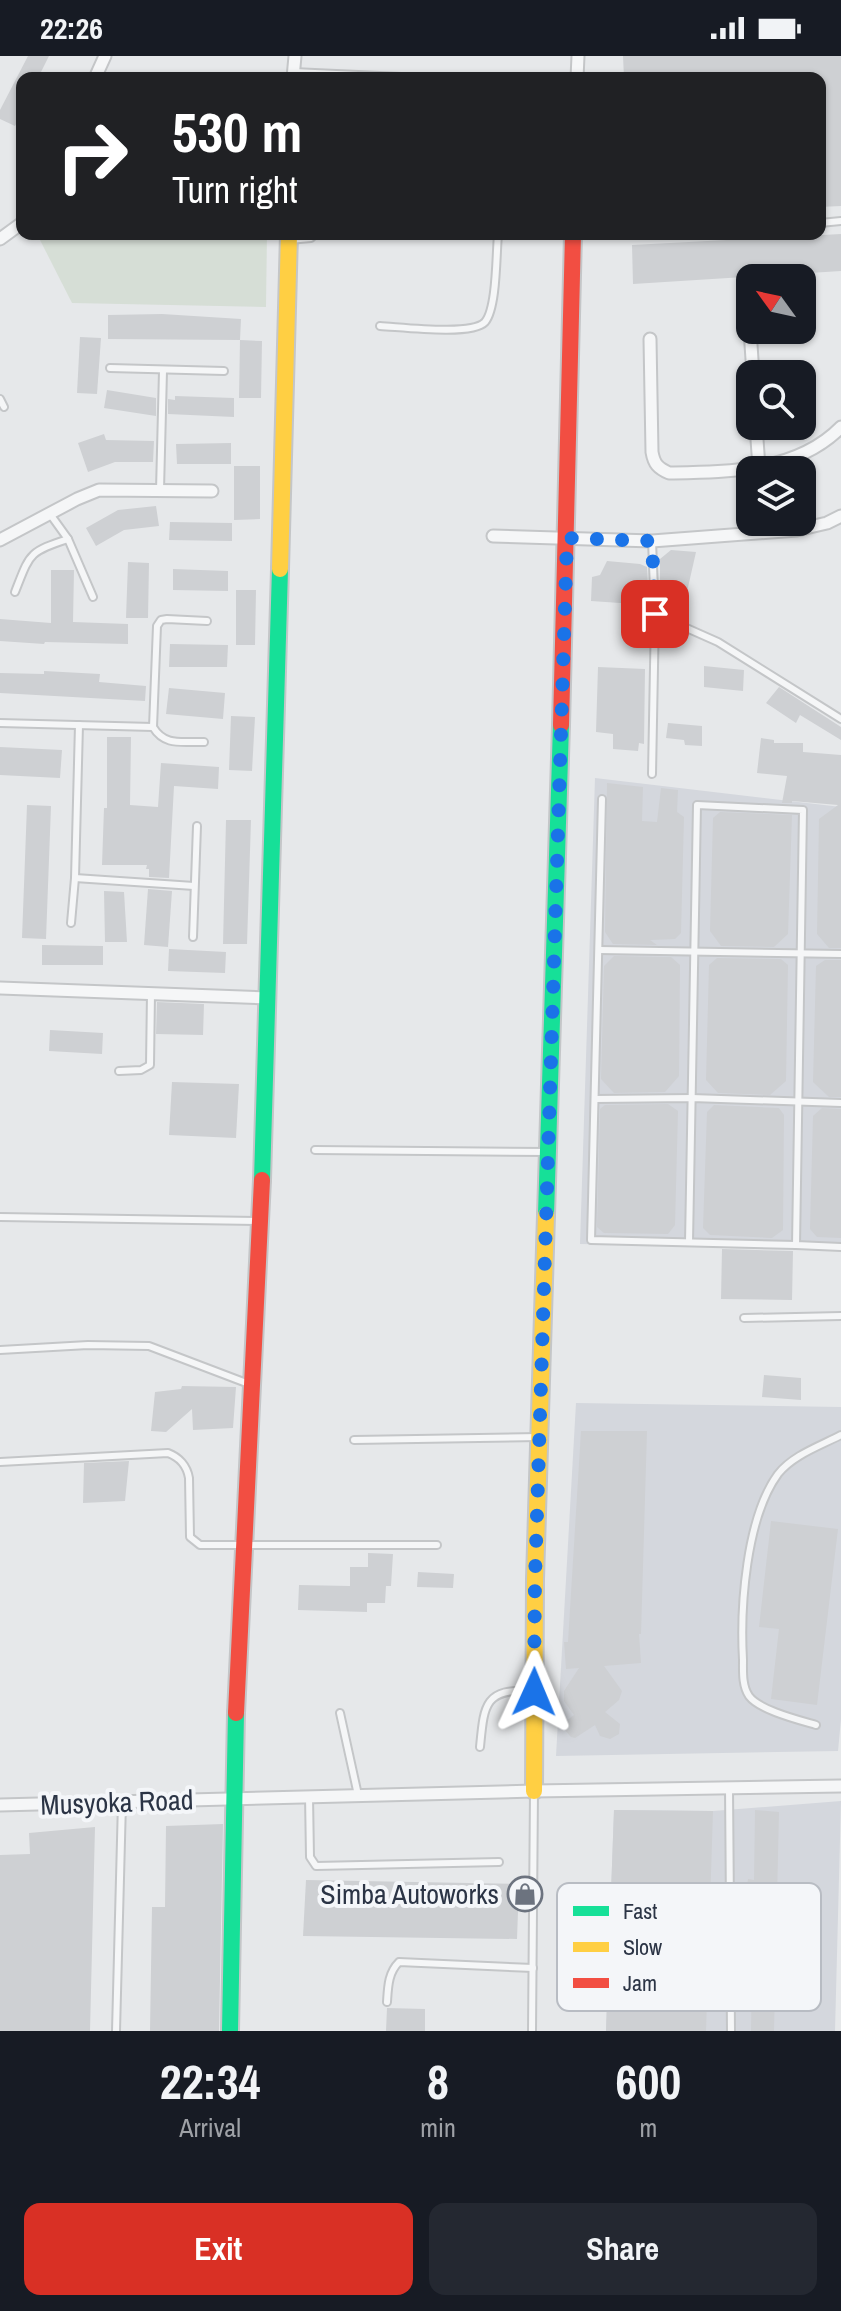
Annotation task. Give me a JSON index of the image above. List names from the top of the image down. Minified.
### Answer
{"streets":{"street":["Musyoka Road"]},"places":{"shop":["Simba Autoworks"]},"legend":["Fast","Slow","Jam"],"north":"top left","page":{"status":"22:26","turn":["530 m","Turn right"],"eta":["22:34","Arrival","8","min","600","m"],"buttons":["Exit","Share"]}}
